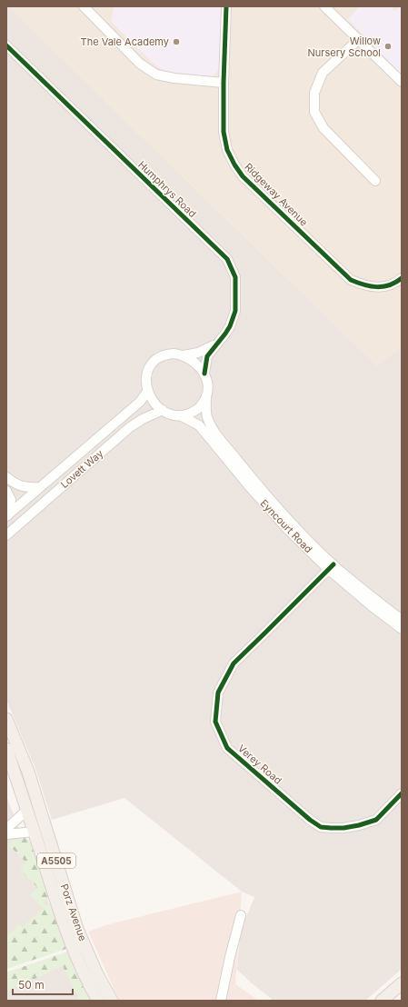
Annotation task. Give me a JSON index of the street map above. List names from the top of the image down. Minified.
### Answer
{"streets":{"main road":["A5505","Porz Avenue"],"street":["Humphrys Road","Ridgeway Avenue","Lovett Way","Eyncourt Road","Verey Road"]},"crossings":[["Humphrys Road","Lovett Way"],["Humphrys Road","Eyncourt Road"],["Lovett Way","Eyncourt Road"],["Eyncourt Road","Verey Road"]],"places":["The Vale Academy","Willow Nursery School"],"scale_bar":"50 m"}
